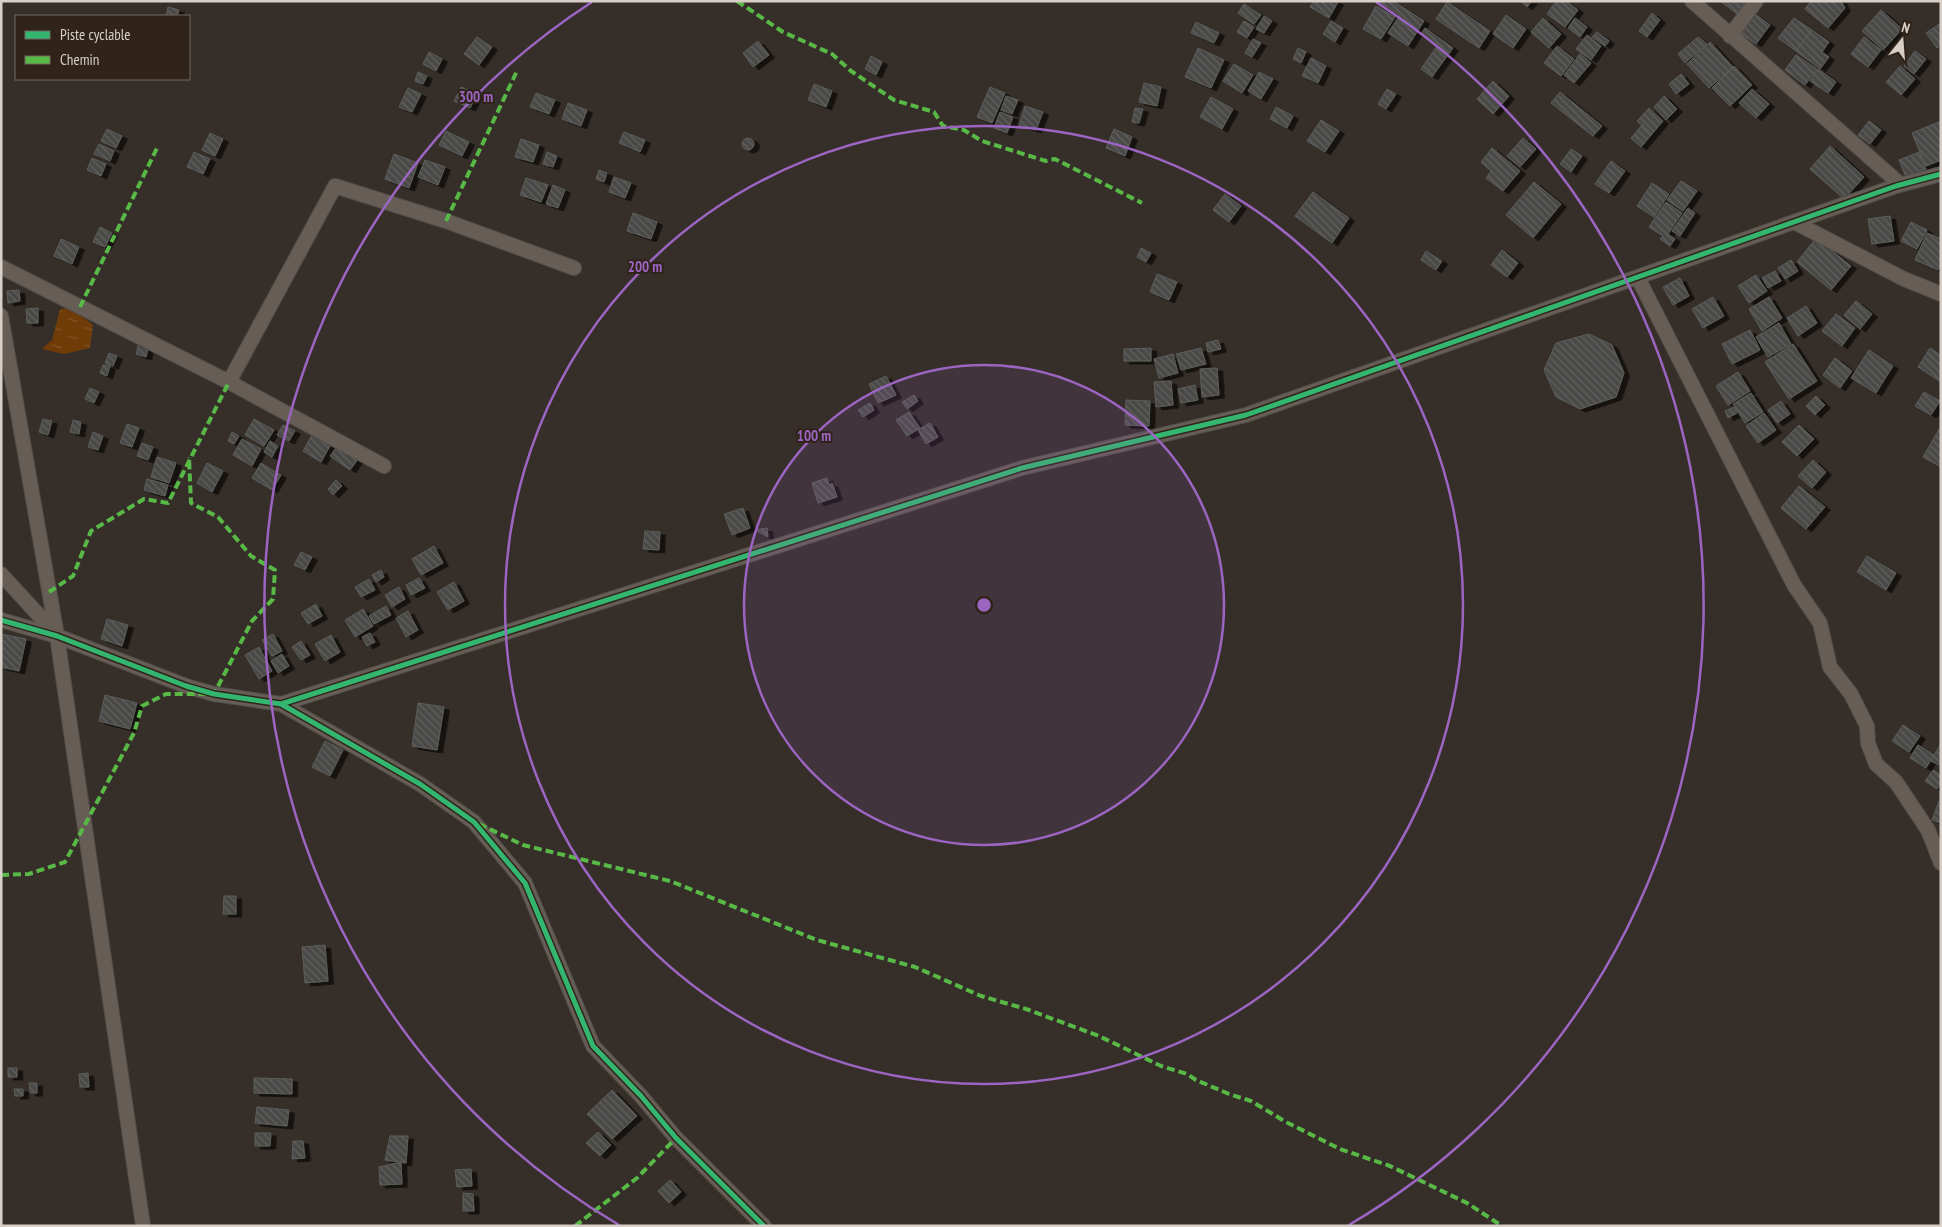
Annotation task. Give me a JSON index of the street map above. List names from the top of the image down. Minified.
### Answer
{"legend":["Piste cyclable","Chemin"],"north":"top","rings":["300 m","200 m","100 m"]}
